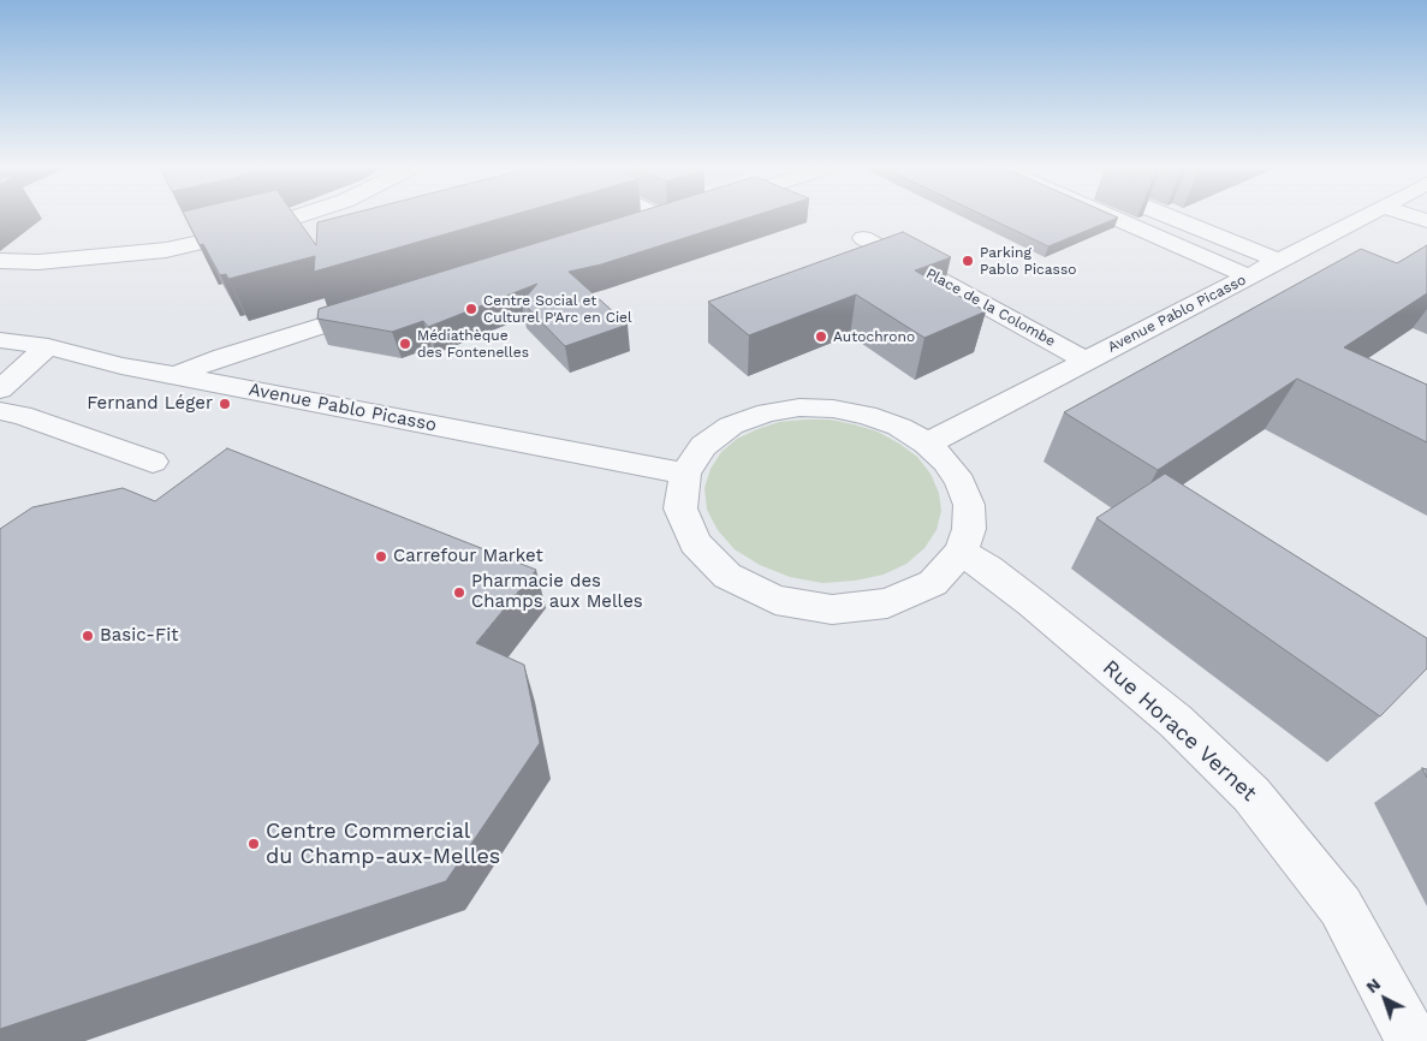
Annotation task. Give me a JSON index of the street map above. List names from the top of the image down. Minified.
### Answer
{"streets":{"street":["Place de la Colombe","Avenue Pablo Picasso","Rue Horace Vernet"]},"crossings":[["Place de la Colombe","Avenue Pablo Picasso"]],"places":["Parking Pablo Picasso","Centre Social et Culturel P'Arc en Ciel","Autochrono","Médiathèque des Fontenelles","Fernand Léger","Carrefour Market","Pharmacie des Champs aux Melles","Basic-Fit","Centre Commercial du Champ-aux-Melles"],"north":"top left"}
